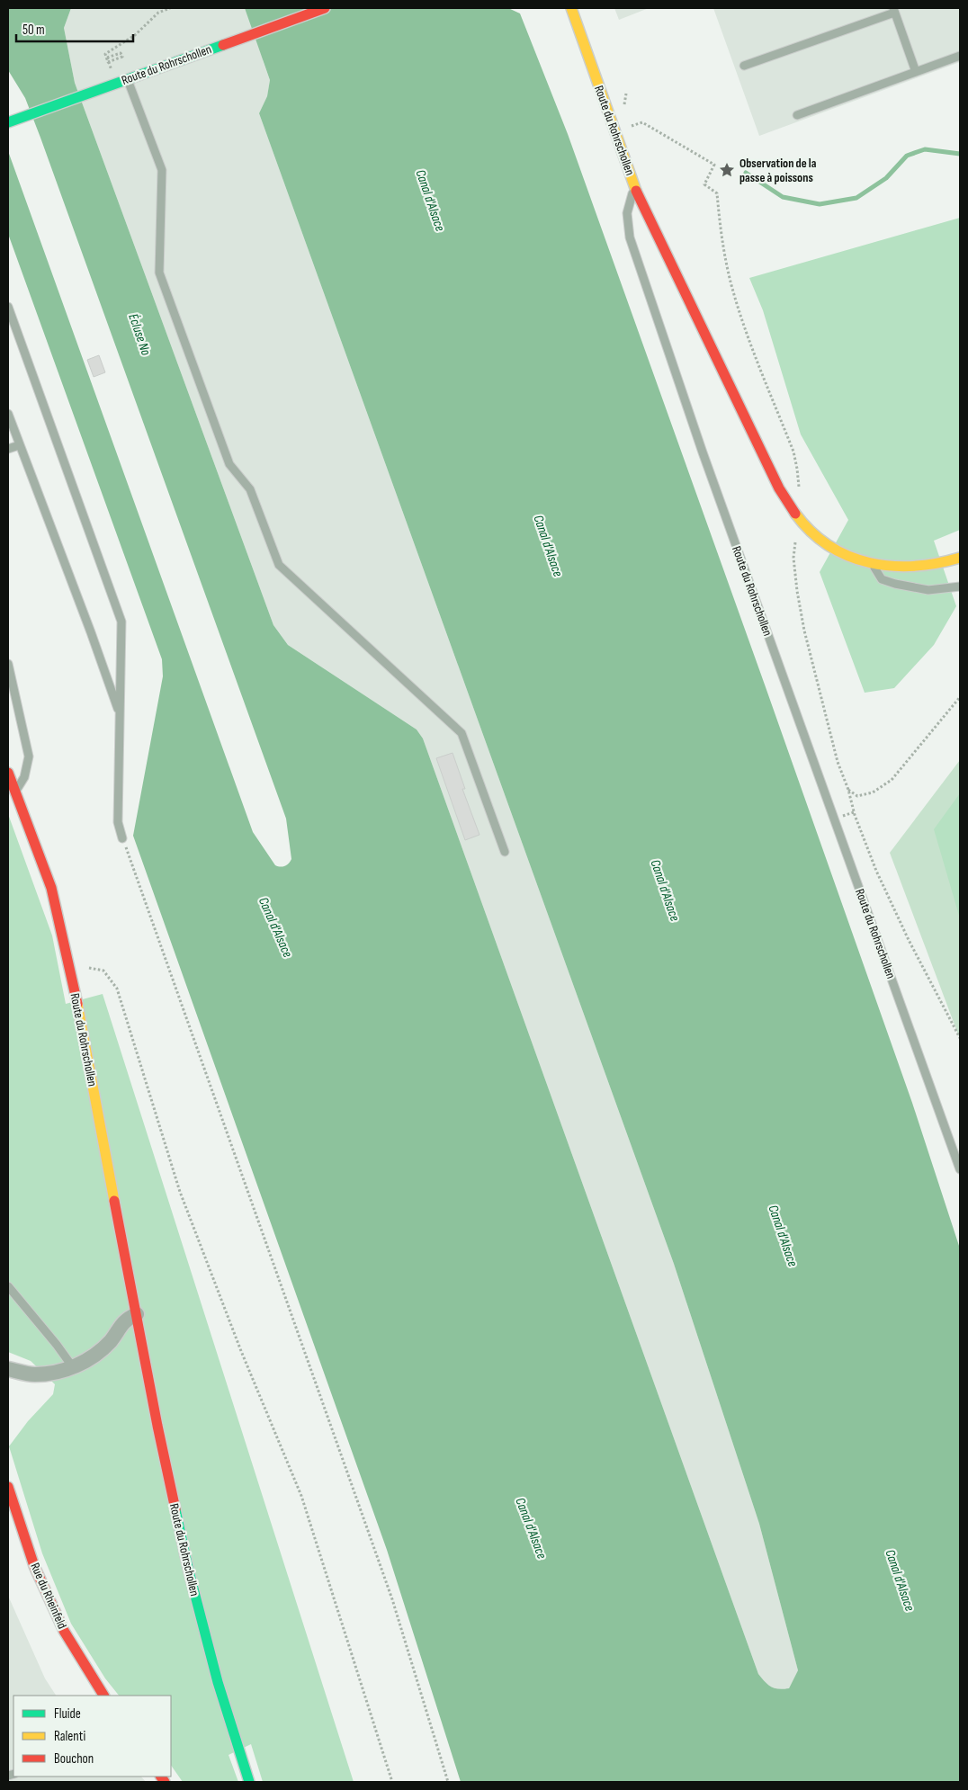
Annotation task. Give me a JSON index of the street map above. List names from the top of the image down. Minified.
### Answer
{"streets":{"street":["Route du Rohrschollen","Rue du Rheinfeld"]},"water":["Canal d'Alsace","Écluse No"],"places":{"place":["Observation de la passe à poissons"]},"legend":["Fluide","Ralenti","Bouchon"],"scale_bar":"50 m"}
